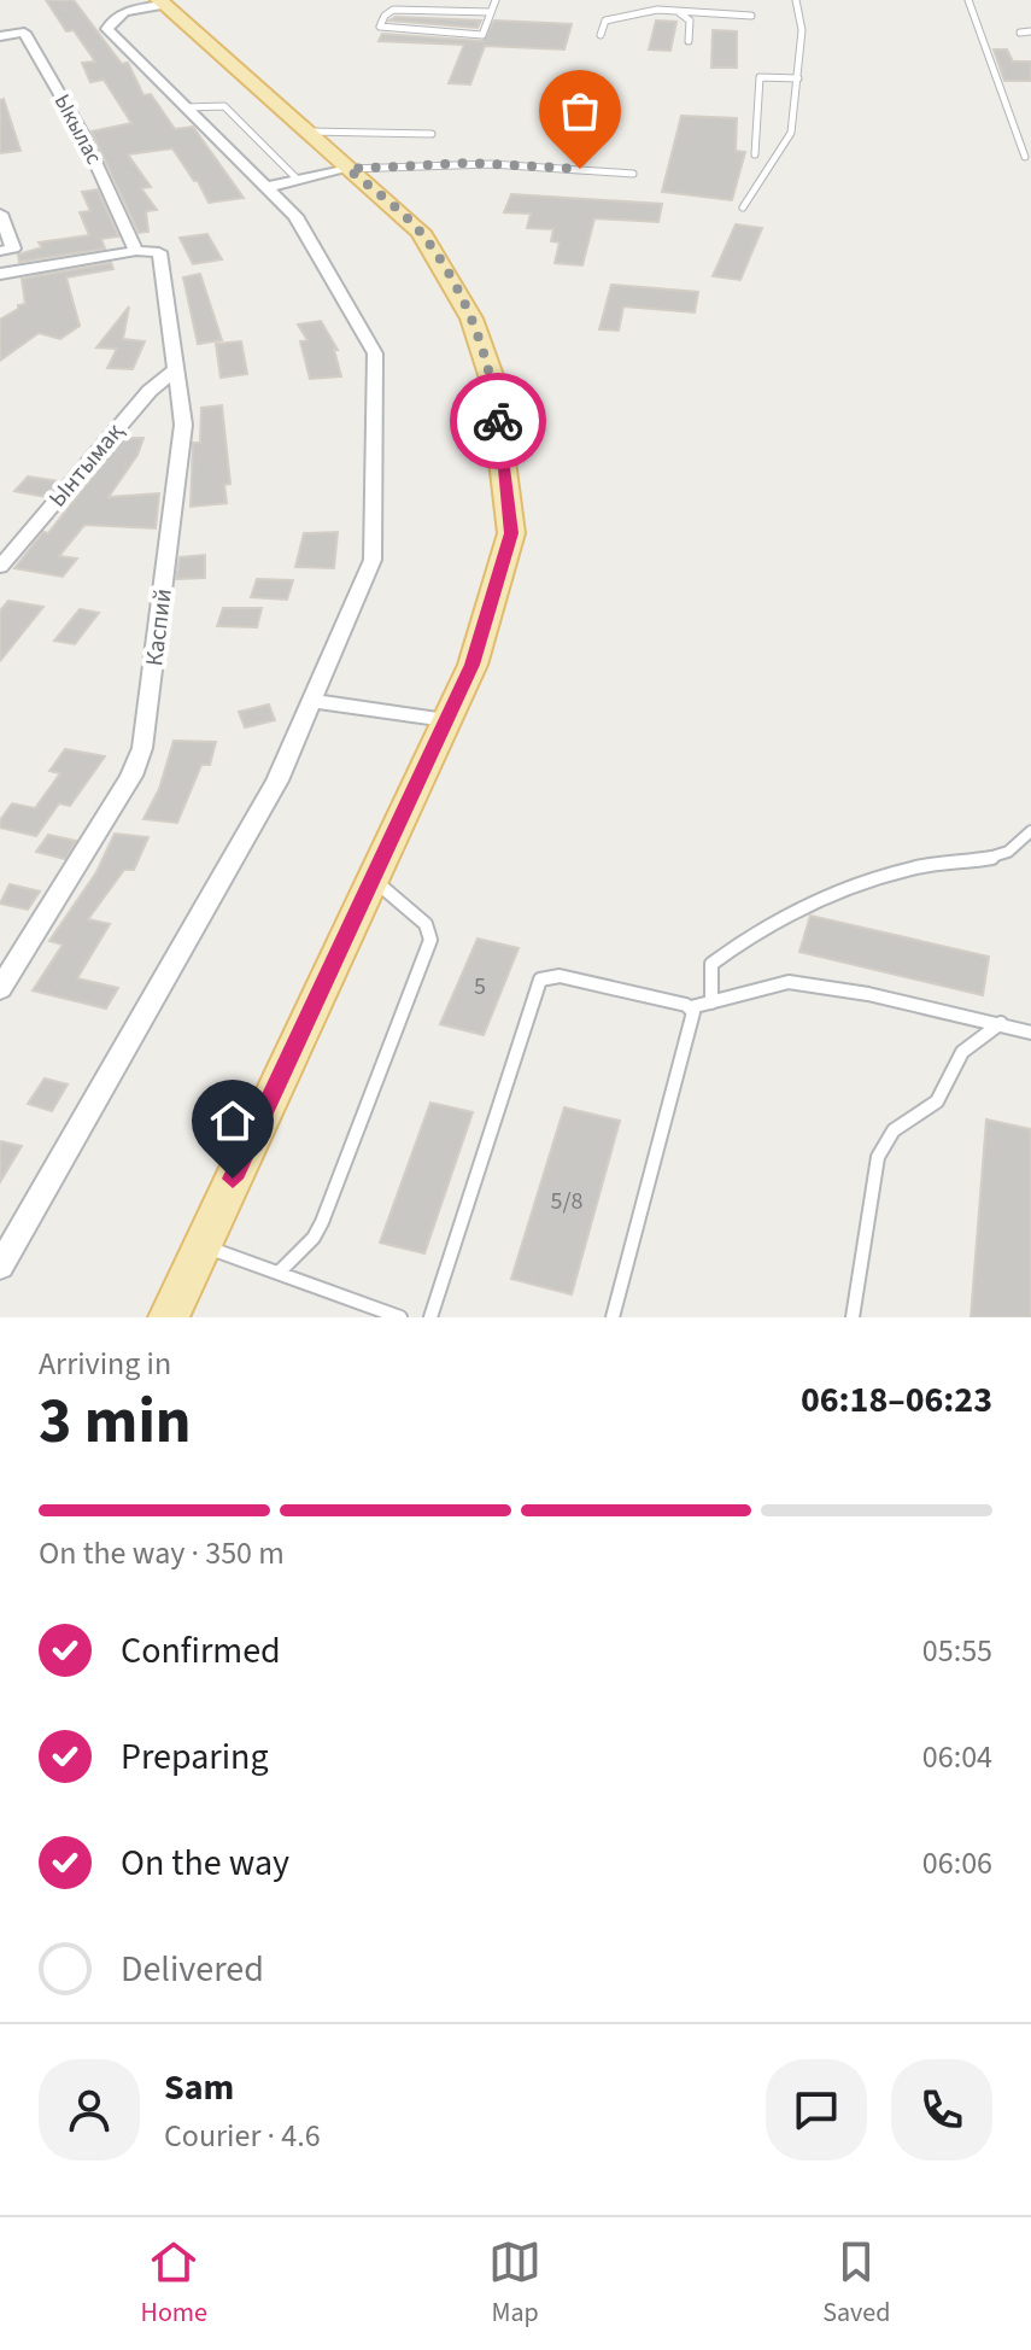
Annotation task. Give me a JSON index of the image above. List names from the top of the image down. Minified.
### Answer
{"streets":{"street":["Ыкылас","Ынтымақ","Каспий"]},"crossings":[["Ыкылас","Каспий"],["Ынтымақ","Каспий"]],"house_numbers":["5","5/8"],"page":{"heading":["3 min","Arriving in","06:18–06:23"],"panel":["Sam","Courier · 4.6"],"bar":"On the way · 350 m","list":[["Confirmed","05:55"],["Preparing","06:04"],["On the way","06:06"],"Delivered"],"tabs":["Home","Map","Saved"]}}
